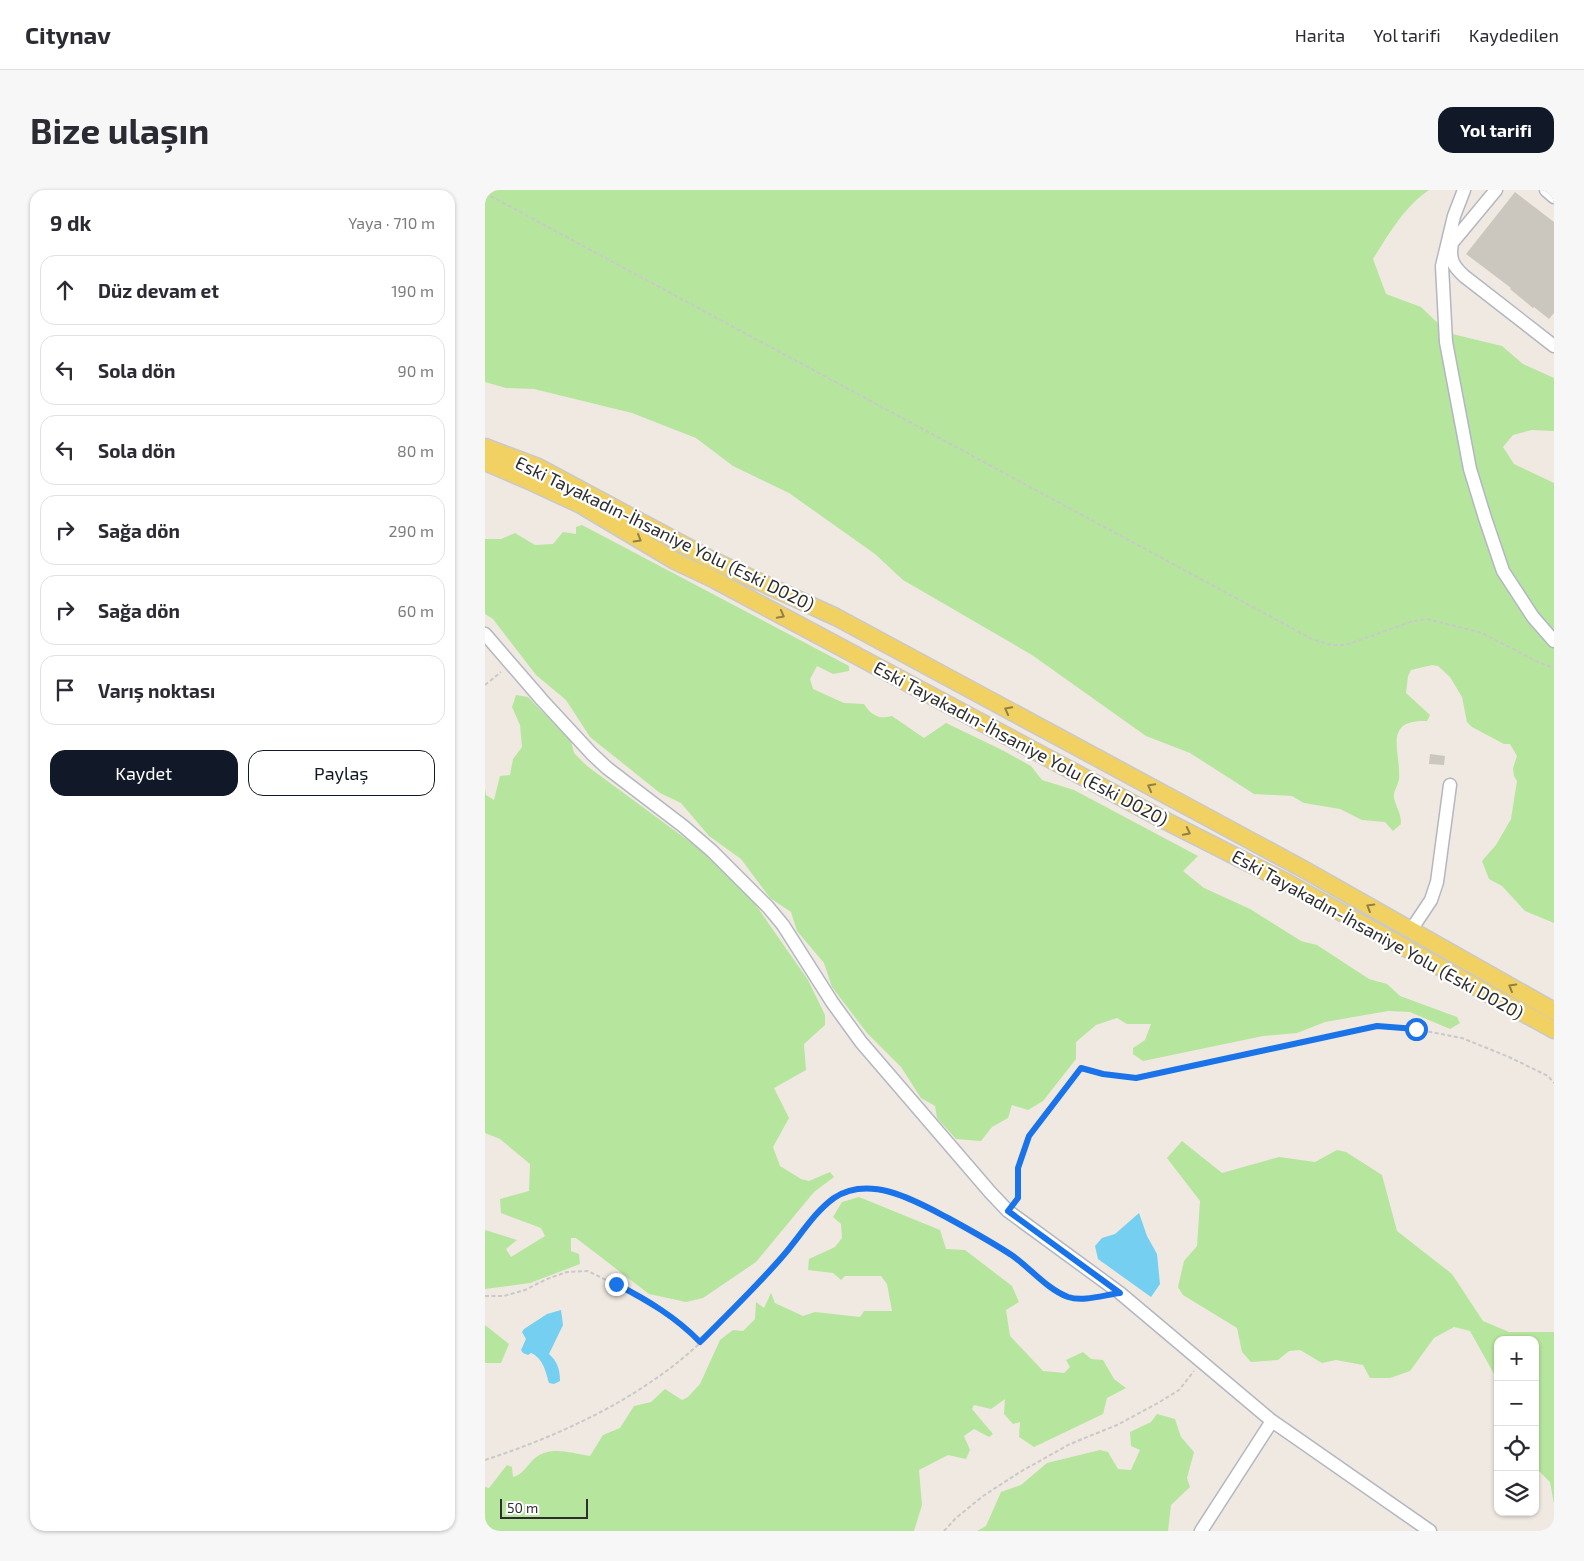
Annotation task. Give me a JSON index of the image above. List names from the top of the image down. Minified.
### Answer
{"streets":{"main road":["Eski Tayakadın-İhsaniye Yolu (Eski D020)"]},"scale_bar":"50 m","page":{"header":"Citynav","nav":["Harita","Yol tarifi","Kaydedilen"],"buttons":["Yol tarifi",["Kaydet","Paylaş"]],"title":"Bize ulaşın","heading":["9 dk","Yaya · 710 m"],"list":[["Düz devam et","190 m"],["Sola dön","90 m"],["Sola dön","80 m"],["Sağa dön","290 m"],["Sağa dön","60 m"],"Varış noktası"],"map_buttons":["+","−"],"scale":"50 m"}}
